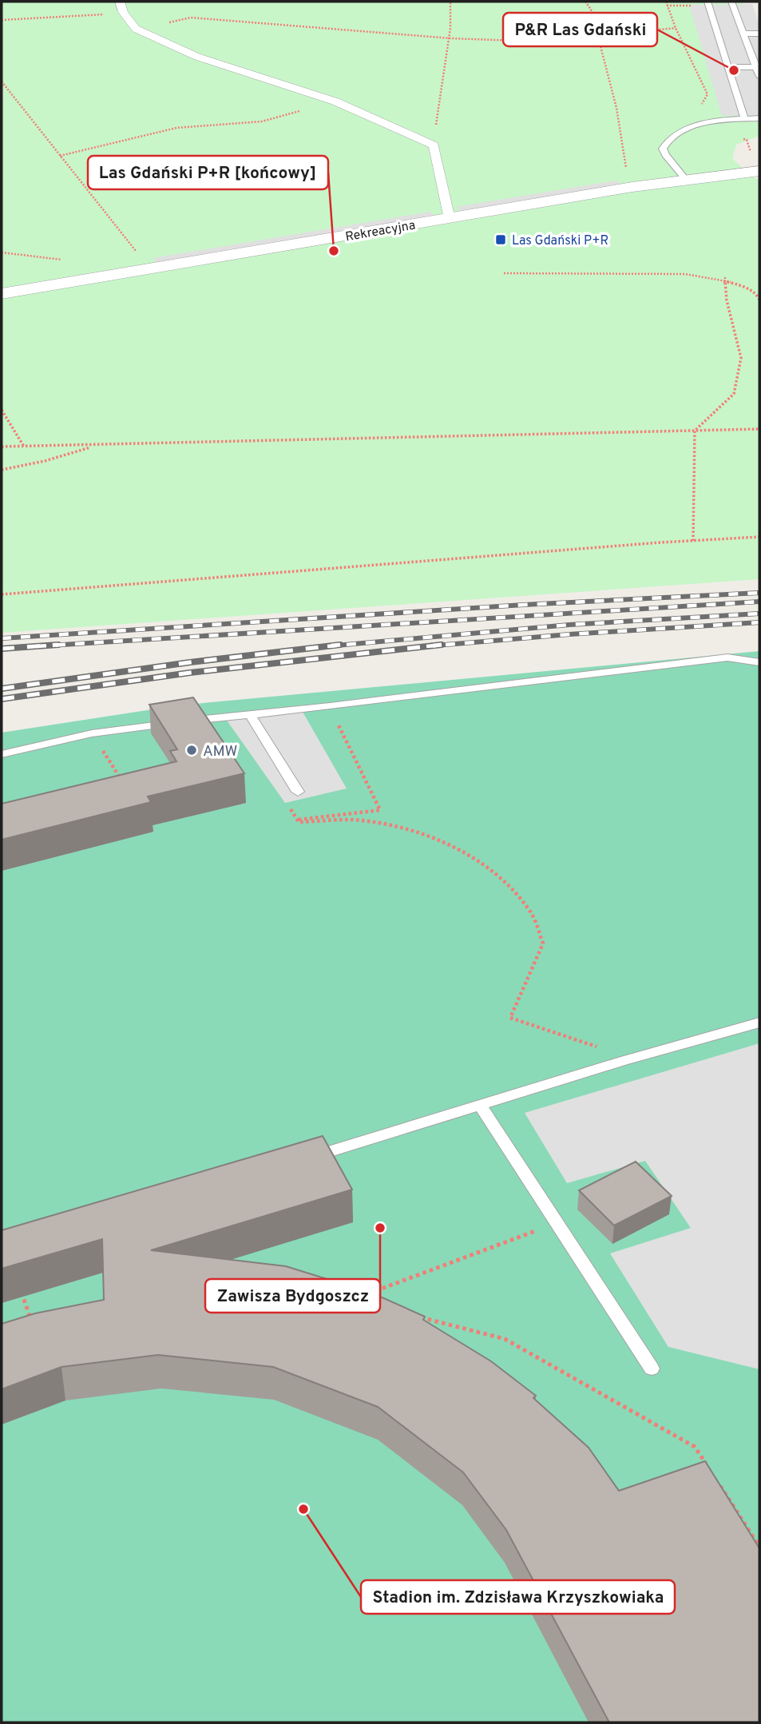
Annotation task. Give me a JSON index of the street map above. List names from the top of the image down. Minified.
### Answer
{"streets":{"street":["Rekreacyjna"]},"places":{"other":["P&R Las Gdański","Las Gdański P+R [końcowy]","AMW","Zawisza Bydgoszcz","Stadion im. Zdzisława Krzyszkowiaka"],"transit":["Las Gdański P+R"]}}
